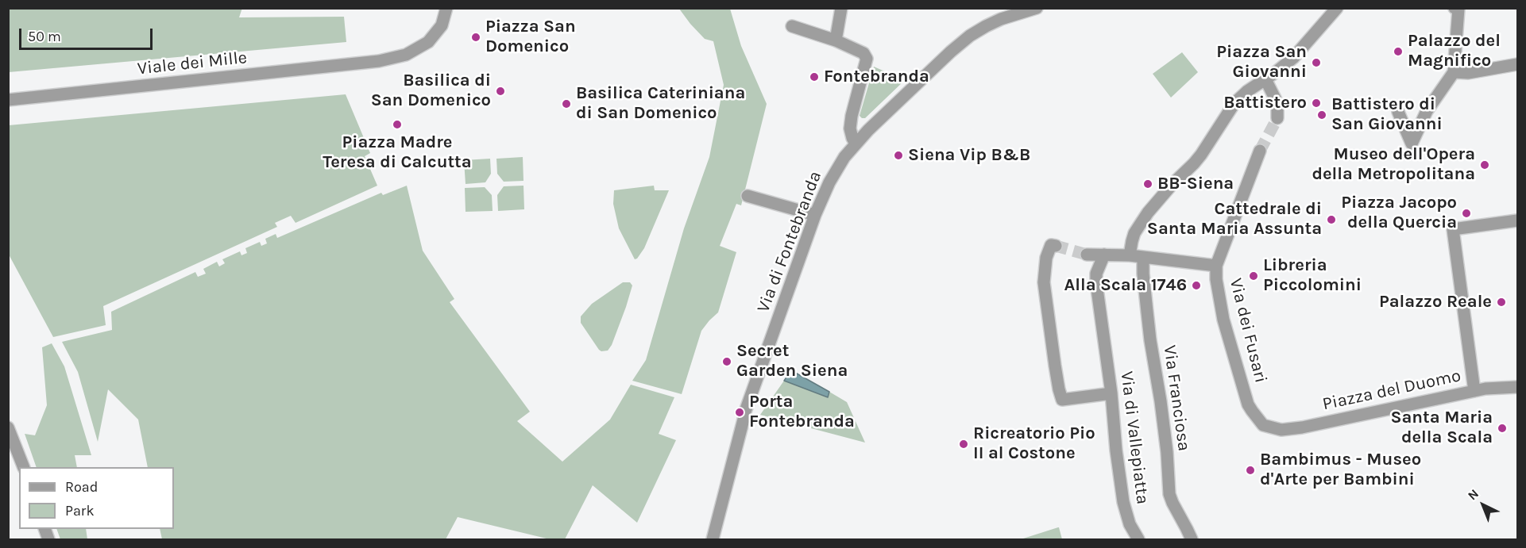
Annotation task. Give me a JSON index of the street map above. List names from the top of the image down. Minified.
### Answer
{"streets":{"street":["Viale dei Mille","Via di Fontebranda","Via dei Fusari","Piazza del Duomo","Via Franciosa","Via di Vallepiatta"]},"crossings":[["Via dei Fusari","Piazza del Duomo"]],"places":["Piazza San Domenico","Palazzo del Magnifico","Piazza San Giovanni","Fontebranda","Basilica di San Domenico","Battistero","Basilica Cateriniana di San Domenico","Battistero di San Giovanni","Piazza Madre Teresa di Calcutta","Siena Vip B&B","Museo dell'Opera della Metropolitana","BB-Siena","Piazza Jacopo della Quercia","Cattedrale di Santa Maria Assunta","Libreria Piccolomini","Alla Scala 1746","Palazzo Reale","Secret Garden Siena","Porta Fontebranda","Santa Maria della Scala","Ricreatorio Pio II al Costone","Bambimus - Museo d'Arte per Bambini"],"legend":["Road","Park"],"scale_bar":"50 m","north":"top left"}
